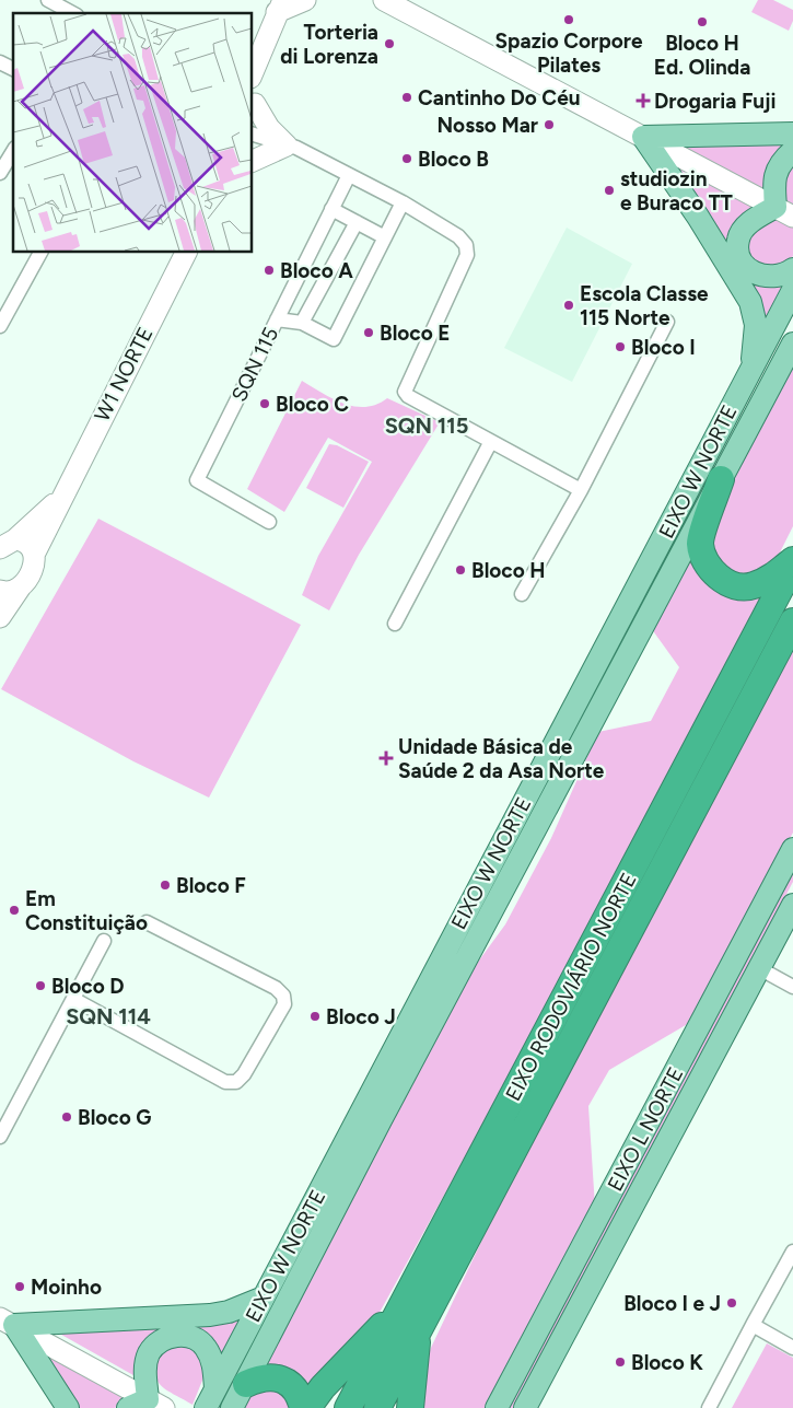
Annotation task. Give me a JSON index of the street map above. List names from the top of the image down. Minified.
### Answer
{"streets":{"highway":["EIXO RODOVIÁRIO NORTE"],"main road":["EIXO W NORTE","EIXO L NORTE"],"street":["SQN 115","W1 NORTE"]},"districts":["SQN 115","SQN 114"],"places":{"other":["Spazio Corpore Pilates","Bloco H Ed. Olinda","Torteria di Lorenza","Cantinho Do Céu","Nosso Mar","Bloco B","studiozin e Buraco TT","Bloco A","Escola Classe 115 Norte","Bloco E","Bloco I","Bloco C","Bloco H","Bloco F","Em Constituição","Bloco D","Bloco J","Bloco G","Moinho","Bloco I e J","Bloco K"],"health":["Drogaria Fuji","Unidade Básica de Saúde 2 da Asa Norte"]}}
